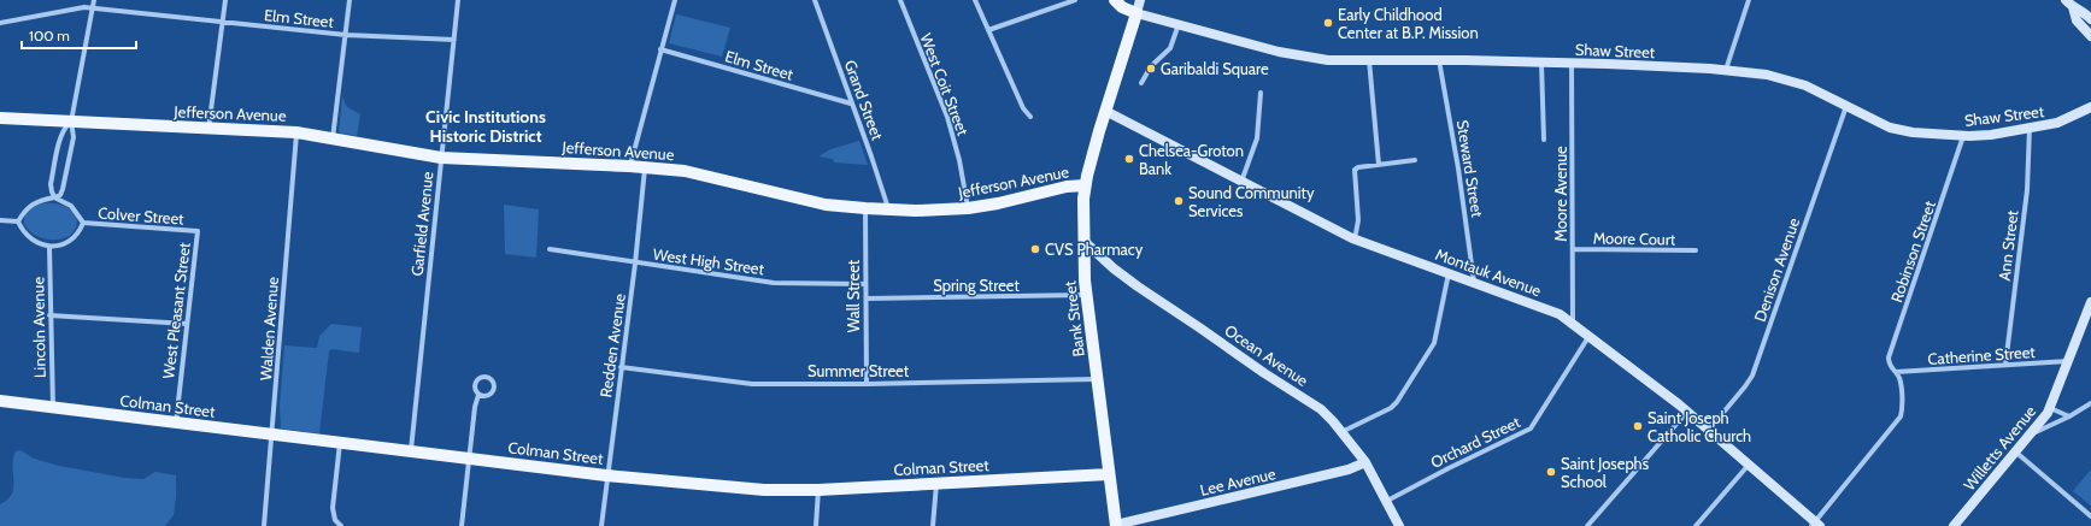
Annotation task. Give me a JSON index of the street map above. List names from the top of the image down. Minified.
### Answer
{"streets":{"main road":["Jefferson Avenue","Bank Street","Colman Street"],"street":["Elm Street","Shaw Street","West Coit Street","Grand Street","Steward Street","Moore Avenue","Colver Street","Garfield Avenue","Moore Court","Ann Street","Robinson Street","West High Street","Denison Avenue","Montauk Avenue","Spring Street","Wall Street","West Pleasant Street","Lincoln Avenue","Walden Avenue","Redden Avenue","Ocean Avenue","Catherine Street","Summer Street","Orchard Street","Willetts Avenue","Lee Avenue"]},"crossings":[["Elm Street","Grand Street"],["Elm Street","Garfield Avenue"],["Shaw Street","Steward Street"],["Shaw Street","Moore Avenue"],["Shaw Street","Ann Street"],["Shaw Street","Robinson Street"],["Shaw Street","Denison Avenue"],["Shaw Street","Bank Street"],["West Coit Street","Jefferson Avenue"],["Grand Street","Jefferson Avenue"],["Jefferson Avenue","Garfield Avenue"],["Jefferson Avenue","Wall Street"],["Jefferson Avenue","Bank Street"],["Jefferson Avenue","Walden Avenue"],["Jefferson Avenue","Redden Avenue"],["Steward Street","Montauk Avenue"],["Moore Avenue","Moore Court"],["Moore Avenue","Montauk Avenue"],["Colver Street","West Pleasant Street"],["Colver Street","Lincoln Avenue"],["Garfield Avenue","Colman Street"],["Ann Street","Catherine Street"],["Robinson Street","Montauk Avenue"],["Robinson Street","Catherine Street"],["West High Street","Wall Street"],["West High Street","Redden Avenue"],["Denison Avenue","Montauk Avenue"],["Montauk Avenue","Bank Street"],["Montauk Avenue","Orchard Street"],["Spring Street","Wall Street"],["Spring Street","Bank Street"],["Wall Street","Summer Street"],["West Pleasant Street","Colman Street"],["Bank Street","Ocean Avenue"],["Bank Street","Summer Street"],["Bank Street","Colman Street"],["Bank Street","Lee Avenue"],["Lincoln Avenue","Colman Street"],["Walden Avenue","Colman Street"],["Redden Avenue","Summer Street"],["Redden Avenue","Colman Street"],["Ocean Avenue","Orchard Street"],["Ocean Avenue","Lee Avenue"],["Catherine Street","Willetts Avenue"]],"districts":["Civic Institutions Historic District"],"places":["Early Childhood Center at B.P. Mission","Garibaldi Square","Chelsea-Groton Bank","Sound Community Services","CVS Pharmacy","Saint Joseph Catholic Church","Saint Josephs School"],"scale_bar":"100 m"}
